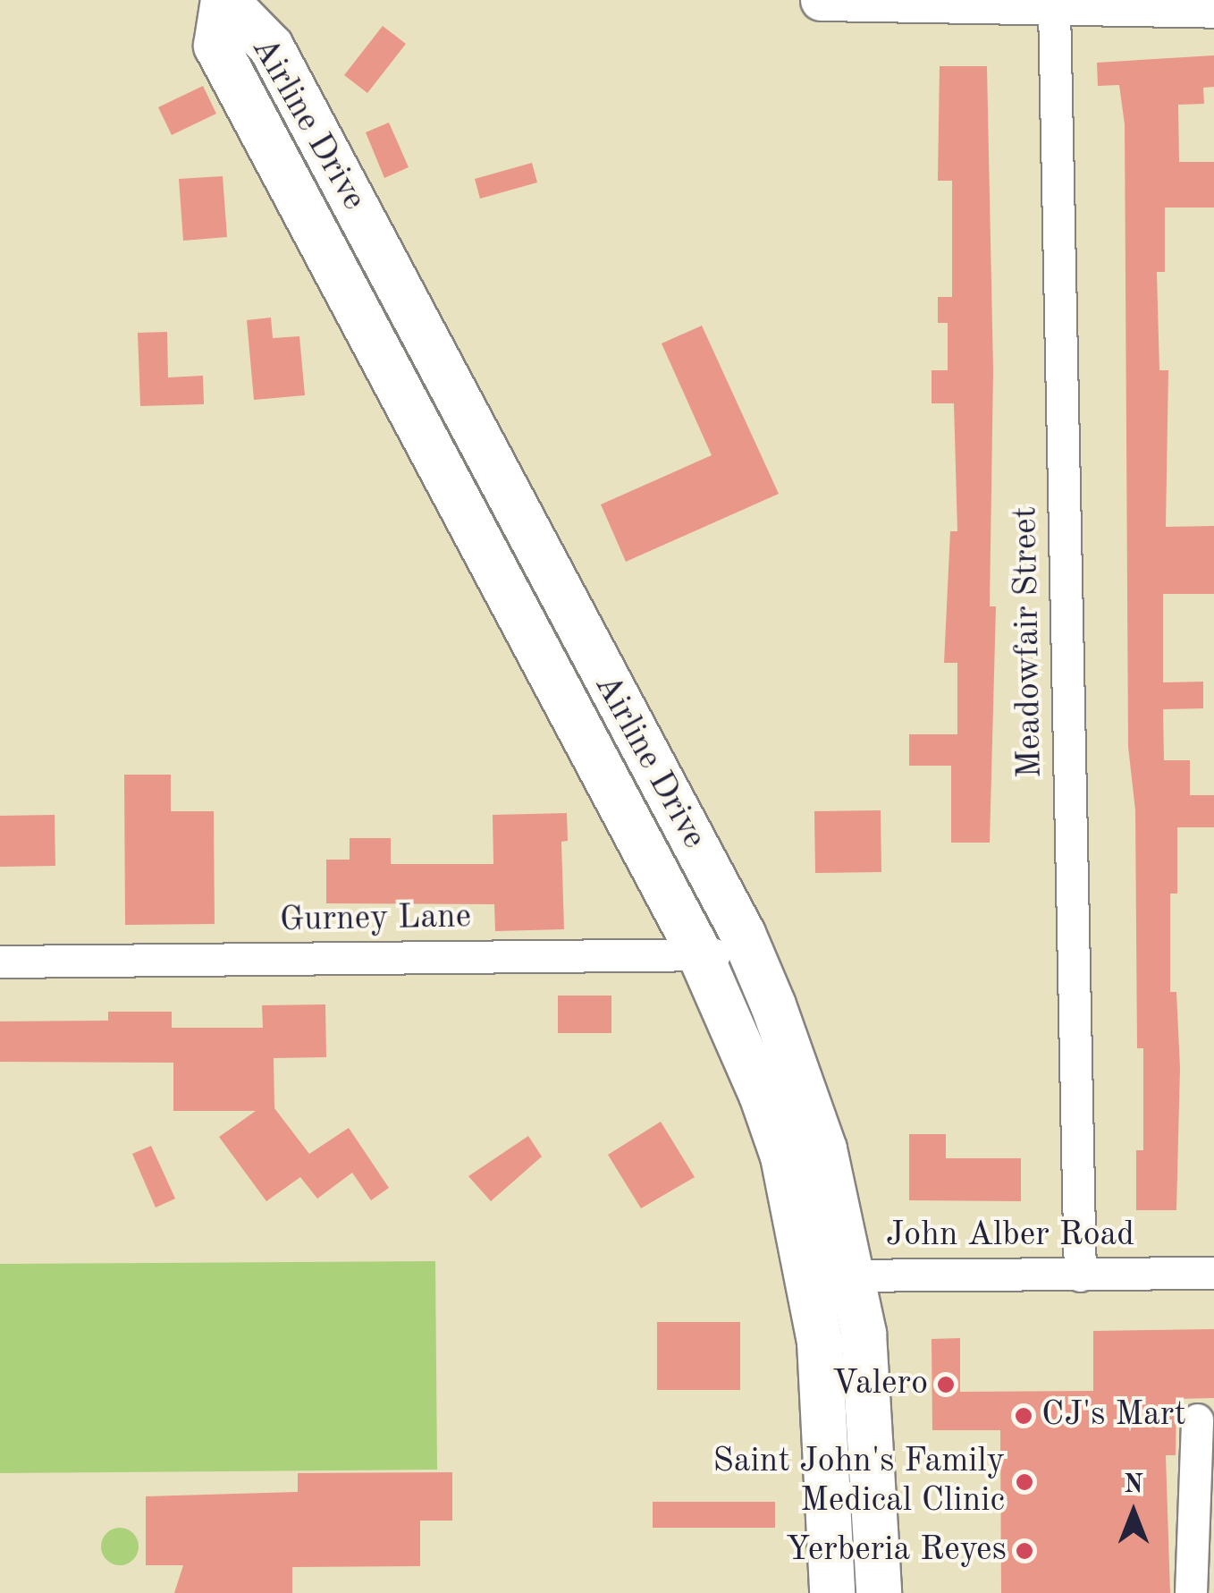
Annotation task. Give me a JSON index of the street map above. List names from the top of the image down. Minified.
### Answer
{"streets":{"main road":["Airline Drive"],"street":["Meadowfair Street","Gurney Lane","John Alber Road"]},"crossings":[["Airline Drive","Gurney Lane"],["Airline Drive","John Alber Road"],["Meadowfair Street","John Alber Road"]],"places":["Valero","CJ's Mart","Saint John's Family Medical Clinic","Yerberia Reyes"],"north":"top"}
